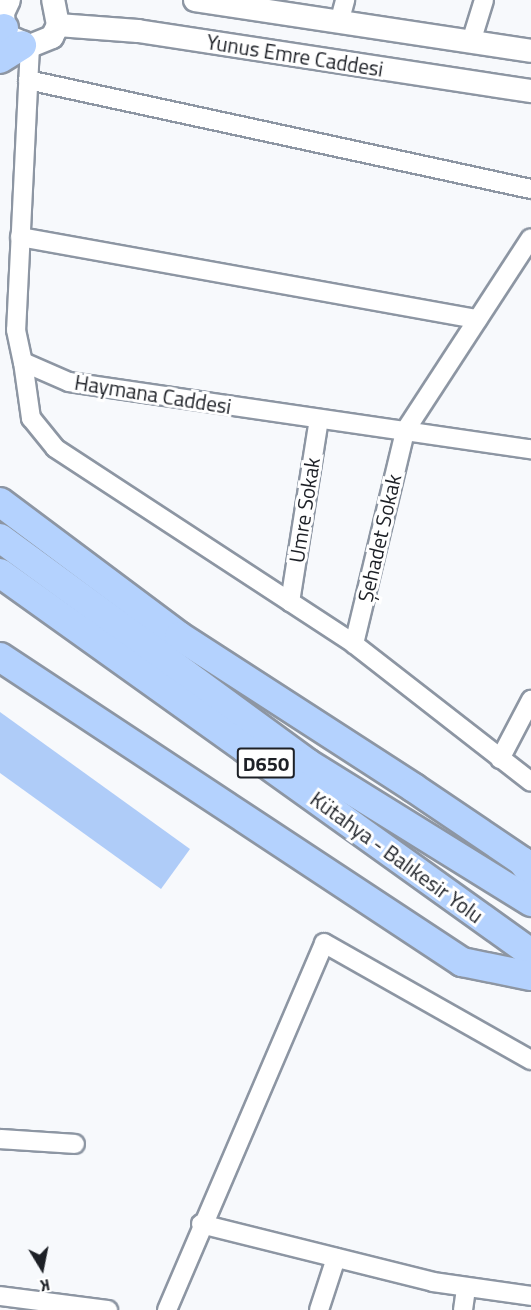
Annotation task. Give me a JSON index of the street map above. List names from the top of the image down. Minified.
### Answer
{"streets":{"highway":["D650","Kütahya - Balıkesir Yolu"],"street":["Yunus Emre Caddesi","Haymana Caddesi","Umre Sokak","Şehadet Sokak"]},"crossings":[["Haymana Caddesi","Umre Sokak"],["Haymana Caddesi","Şehadet Sokak"]],"north":"bottom"}
